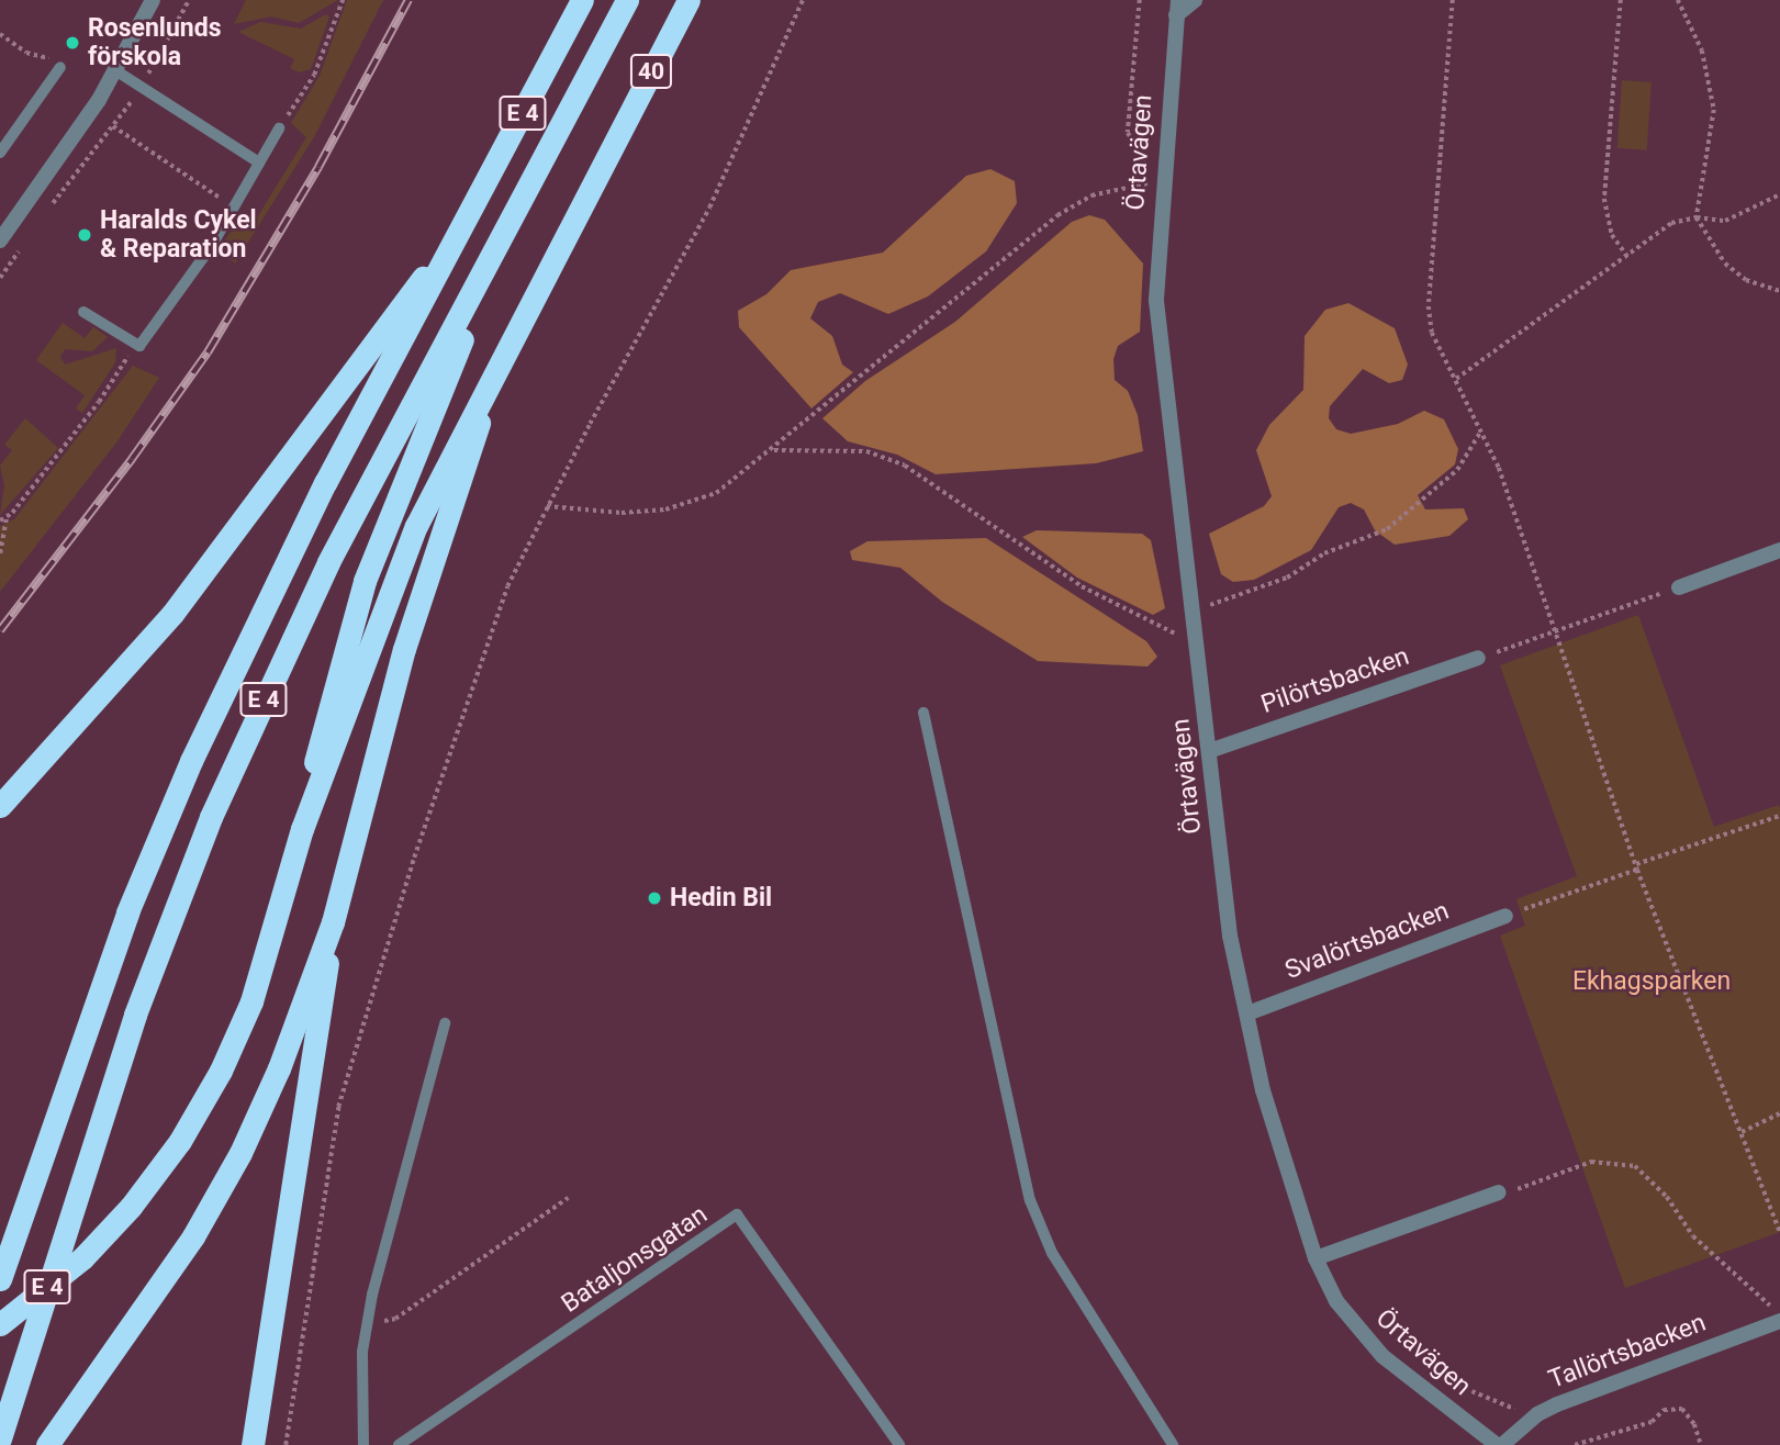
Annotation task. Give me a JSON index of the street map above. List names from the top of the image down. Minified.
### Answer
{"streets":{"highway":["40","E 4"],"street":["Örtavägen","Pilörtsbacken","Svalörtsbacken","Tallörtsbacken"],"lane":["Bataljonsgatan"]},"crossings":[["Örtavägen","Pilörtsbacken"],["Örtavägen","Svalörtsbacken"],["Örtavägen","Tallörtsbacken"]],"parks":["Ekhagsparken"],"places":["Rosenlunds förskola","Haralds Cykel & Reparation","Hedin Bil"]}
